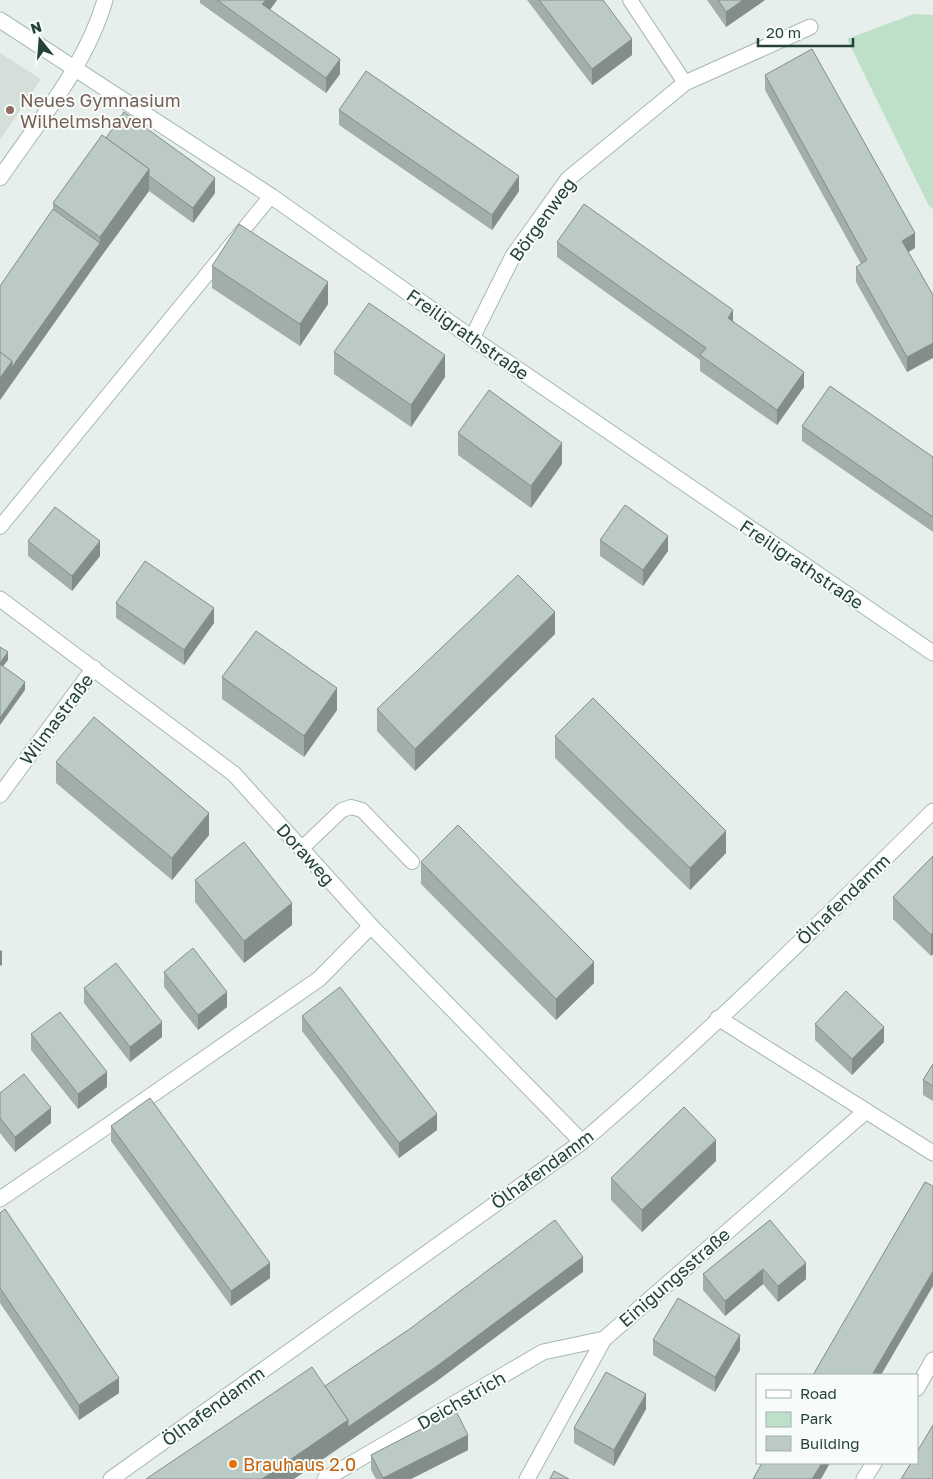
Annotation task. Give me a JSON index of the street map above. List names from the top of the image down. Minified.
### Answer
{"streets":{"street":["Börgenweg","Freiligrathstraße","Wilmastraße","Doraweg","Ölhafendamm","Einigungsstraße","Deichstrich"]},"crossings":[["Börgenweg","Freiligrathstraße"],["Wilmastraße","Doraweg"],["Doraweg","Ölhafendamm"],["Einigungsstraße","Deichstrich"]],"places":["Neues Gymnasium Wilhelmshaven","Brauhaus 2.0"],"legend":["Road","Park","Building"],"scale_bar":"20 m","north":"top"}
